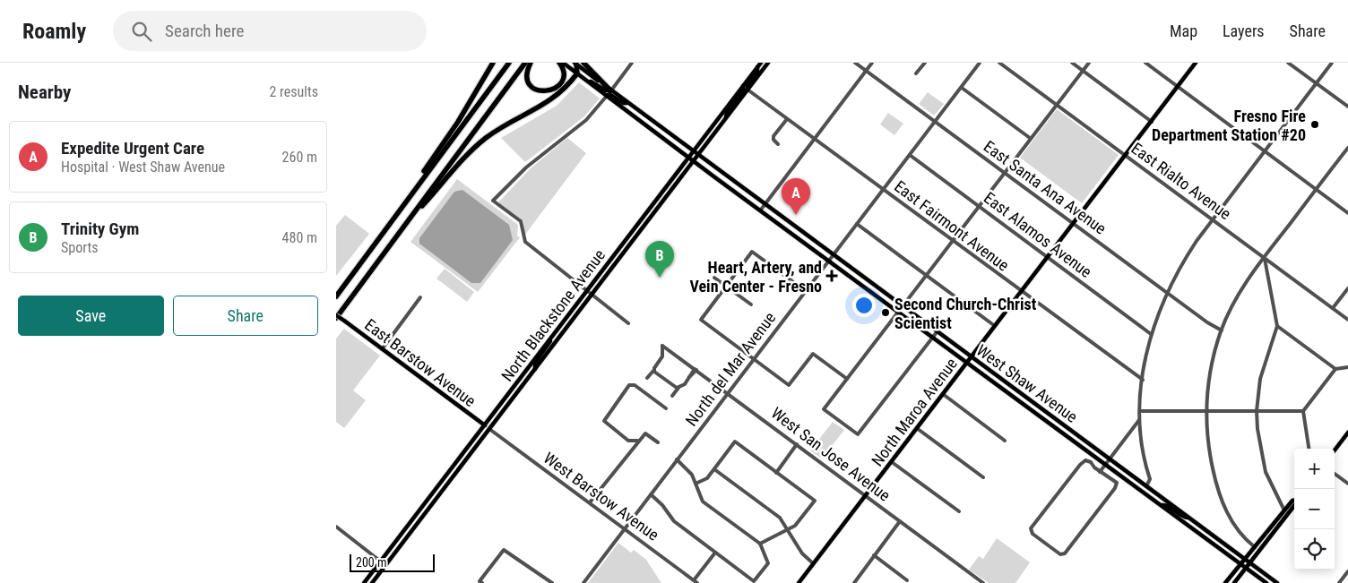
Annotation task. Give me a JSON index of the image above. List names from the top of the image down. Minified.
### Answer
{"streets":{"main road":["North Blackstone Avenue","East Barstow Avenue","West Shaw Avenue","North Maroa Avenue"],"street":["East Rialto Avenue","East Santa Ana Avenue","East Fairmont Avenue","East Alamos Avenue","North del Mar Avenue","West San Jose Avenue","West Barstow Avenue"]},"crossings":[["East Rialto Avenue","North Maroa Avenue"],["East Santa Ana Avenue","North del Mar Avenue"],["East Santa Ana Avenue","North Maroa Avenue"],["East Fairmont Avenue","North Blackstone Avenue"],["East Fairmont Avenue","North del Mar Avenue"],["East Fairmont Avenue","North Maroa Avenue"],["East Alamos Avenue","North del Mar Avenue"],["East Alamos Avenue","North Maroa Avenue"],["North Blackstone Avenue","East Barstow Avenue"],["North Blackstone Avenue","West Shaw Avenue"],["North Blackstone Avenue","West Barstow Avenue"],["East Barstow Avenue","West Barstow Avenue"],["North del Mar Avenue","West Shaw Avenue"],["North del Mar Avenue","West San Jose Avenue"],["North del Mar Avenue","West Barstow Avenue"],["West Shaw Avenue","North Maroa Avenue"],["North Maroa Avenue","West San Jose Avenue"]],"places":{"other":["Fresno Fire Department Station #20","Second Church-Christ Scientist"],"health":["Heart, Artery, and Vein Center - Fresno"]},"scale_bar":"200 m","page":{"header":"Roamly","search":"Search here","nav":["Map","Layers","Share"],"heading":["Nearby","2 results"],"list":[{"mark":"A","name":"Expedite Urgent Care","note":"Hospital · West Shaw Avenue","value":"260 m"},{"mark":"B","name":"Trinity Gym","note":"Sports","value":"480 m"}],"pins":["A","B"],"buttons":["Save","Share"],"map_buttons":["+","−"],"scale":"200 m"}}
